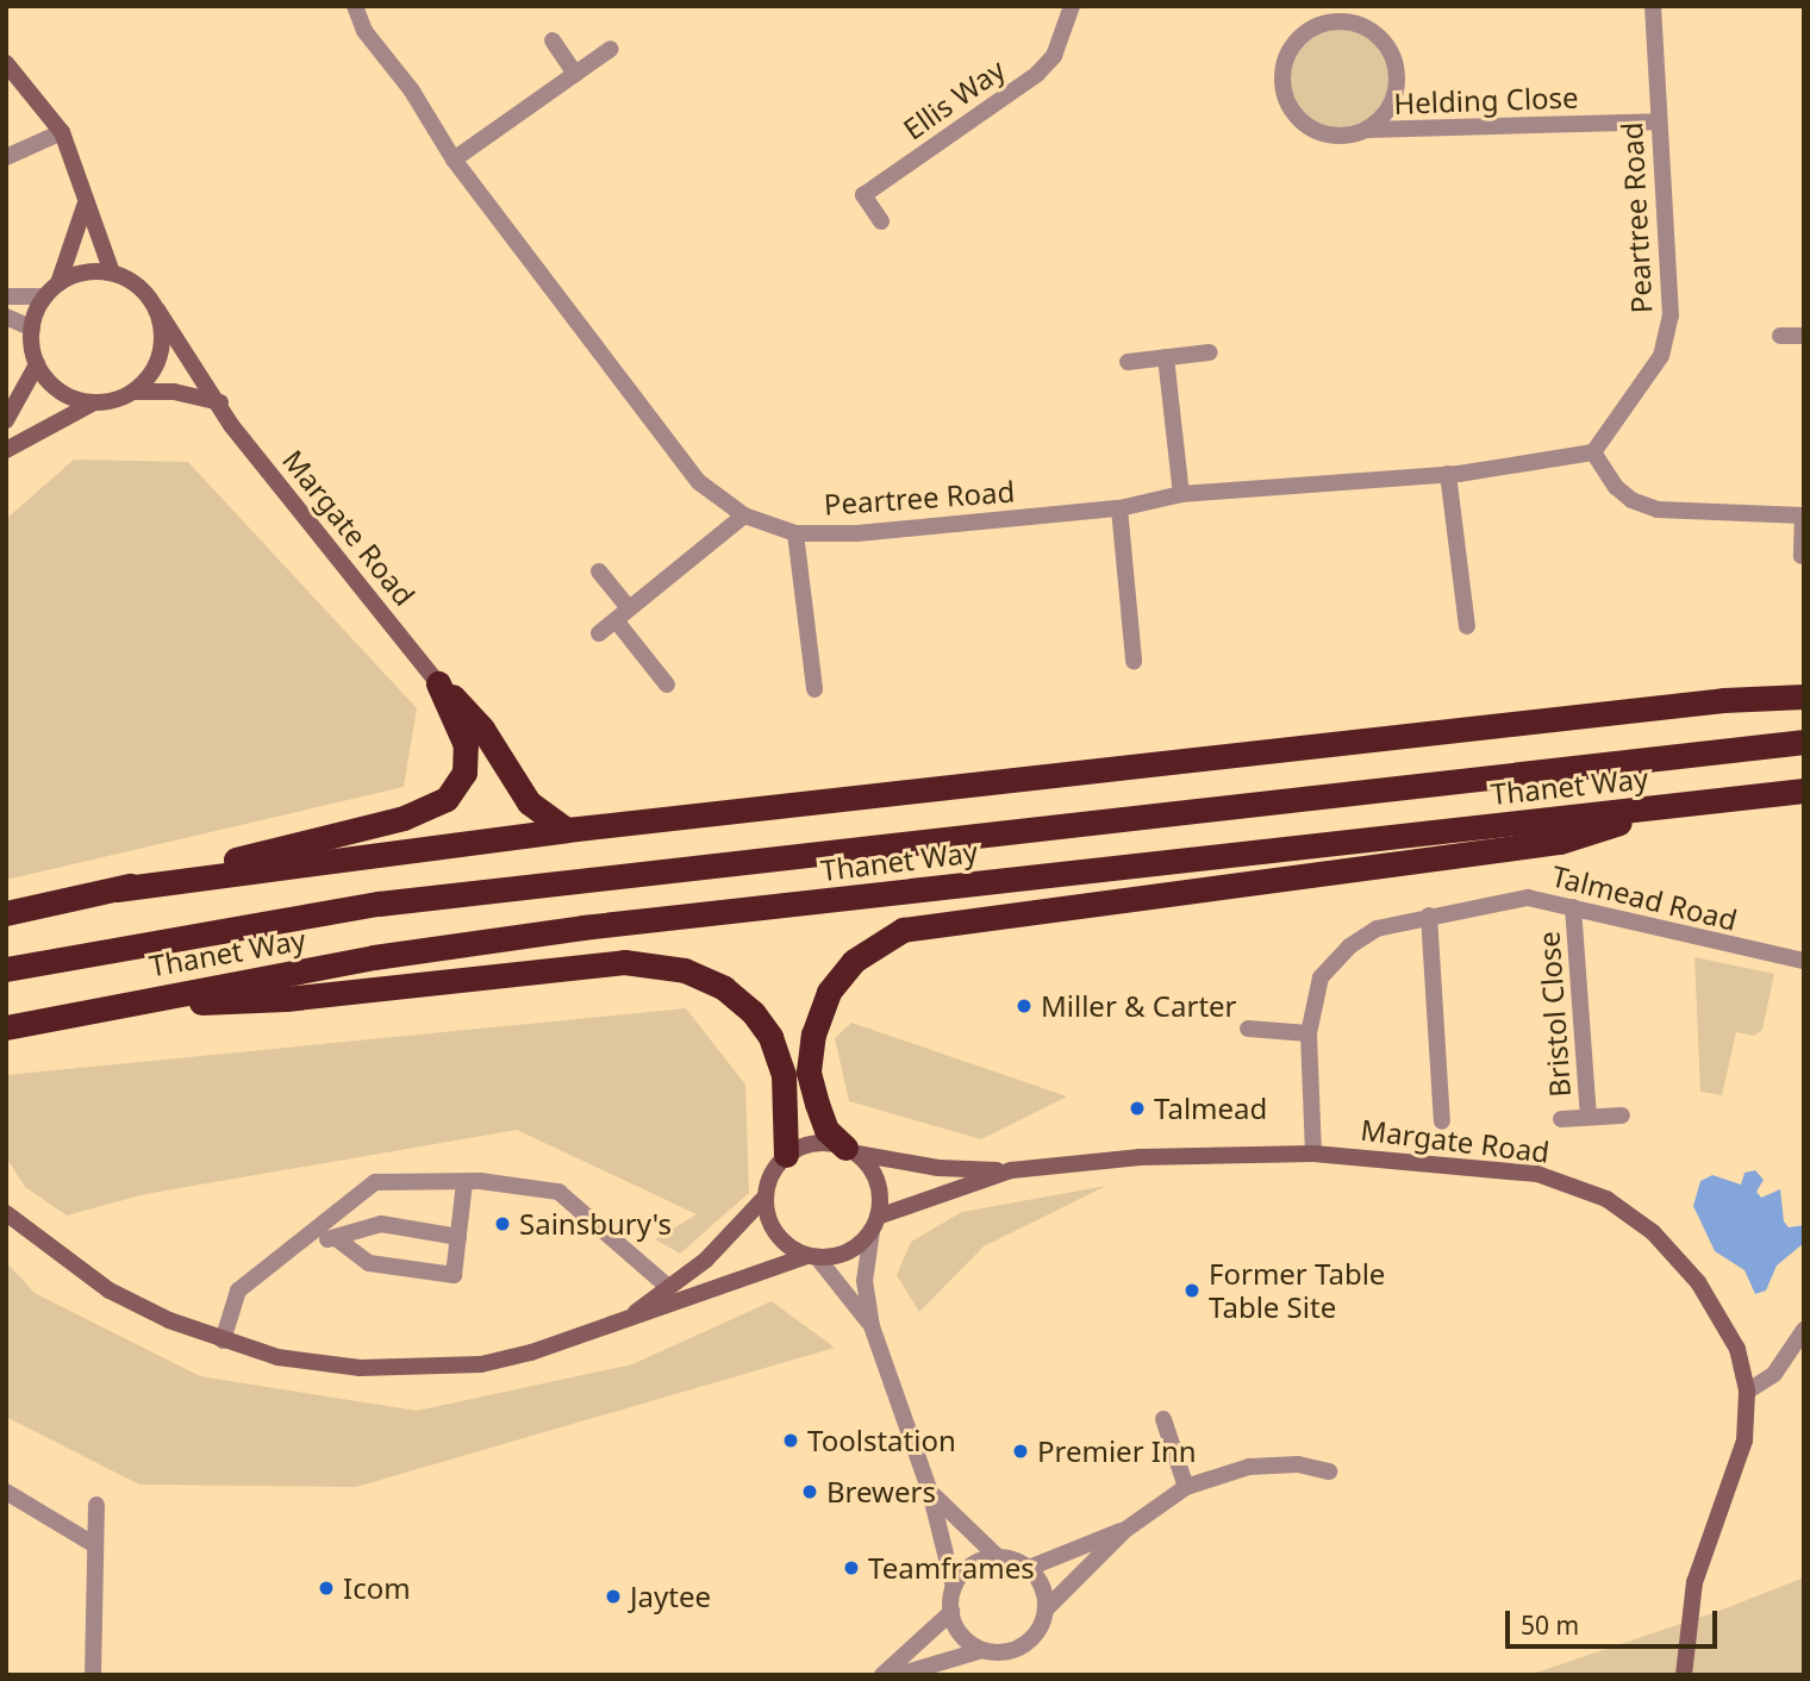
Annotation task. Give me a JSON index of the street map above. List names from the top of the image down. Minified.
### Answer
{"streets":{"highway":["Thanet Way"],"street":["Ellis Way","Helding Close","Peartree Road","Margate Road","Talmead Road","Bristol Close"]},"crossings":[["Helding Close","Peartree Road"],["Margate Road","Talmead Road"],["Talmead Road","Bristol Close"]],"places":["Miller & Carter","Talmead","Sainsbury's","Former Table Table Site","Toolstation","Premier Inn","Brewers","Teamframes","Icom","Jaytee"],"scale_bar":"50 m"}
